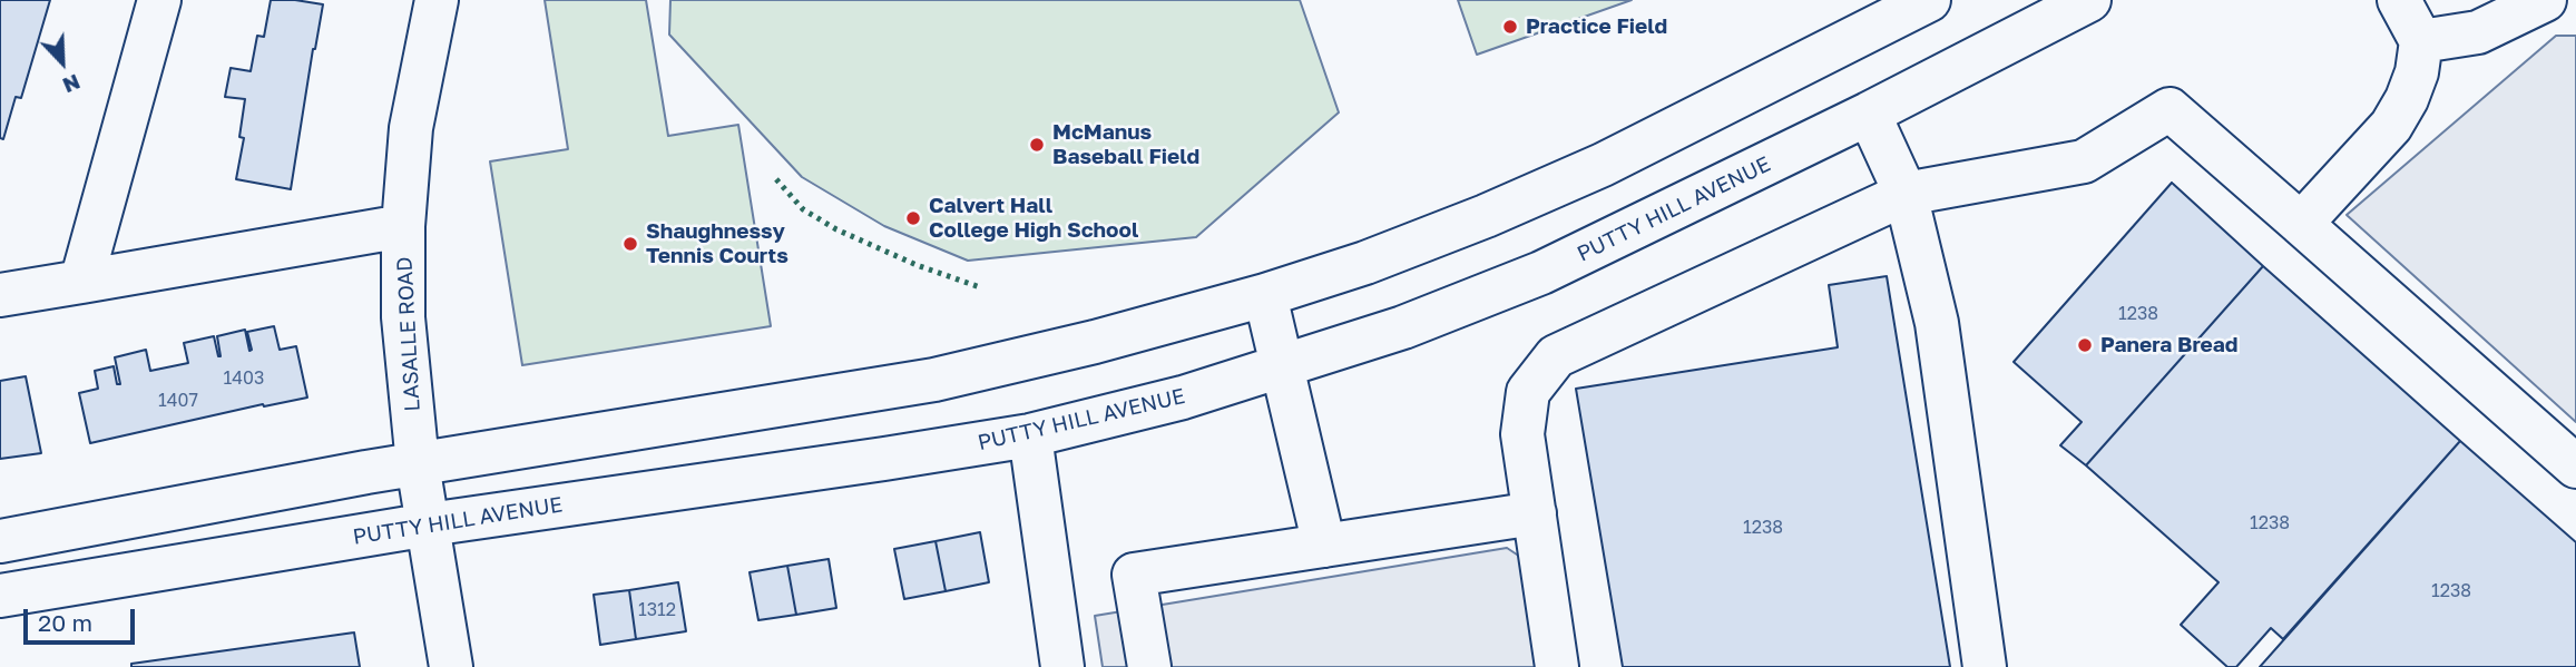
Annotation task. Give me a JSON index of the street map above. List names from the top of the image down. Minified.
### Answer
{"streets":{"street":["PUTTY HILL AVENUE","LASALLE ROAD"]},"crossings":[["PUTTY HILL AVENUE","LASALLE ROAD"]],"places":["Practice Field","McManus Baseball Field","Calvert Hall College High School","Shaughnessy Tennis Courts","Panera Bread"],"house_numbers":["1238","1403","1407","1238","1238","1238","1312"],"scale_bar":"20 m","north":"bottom right"}
